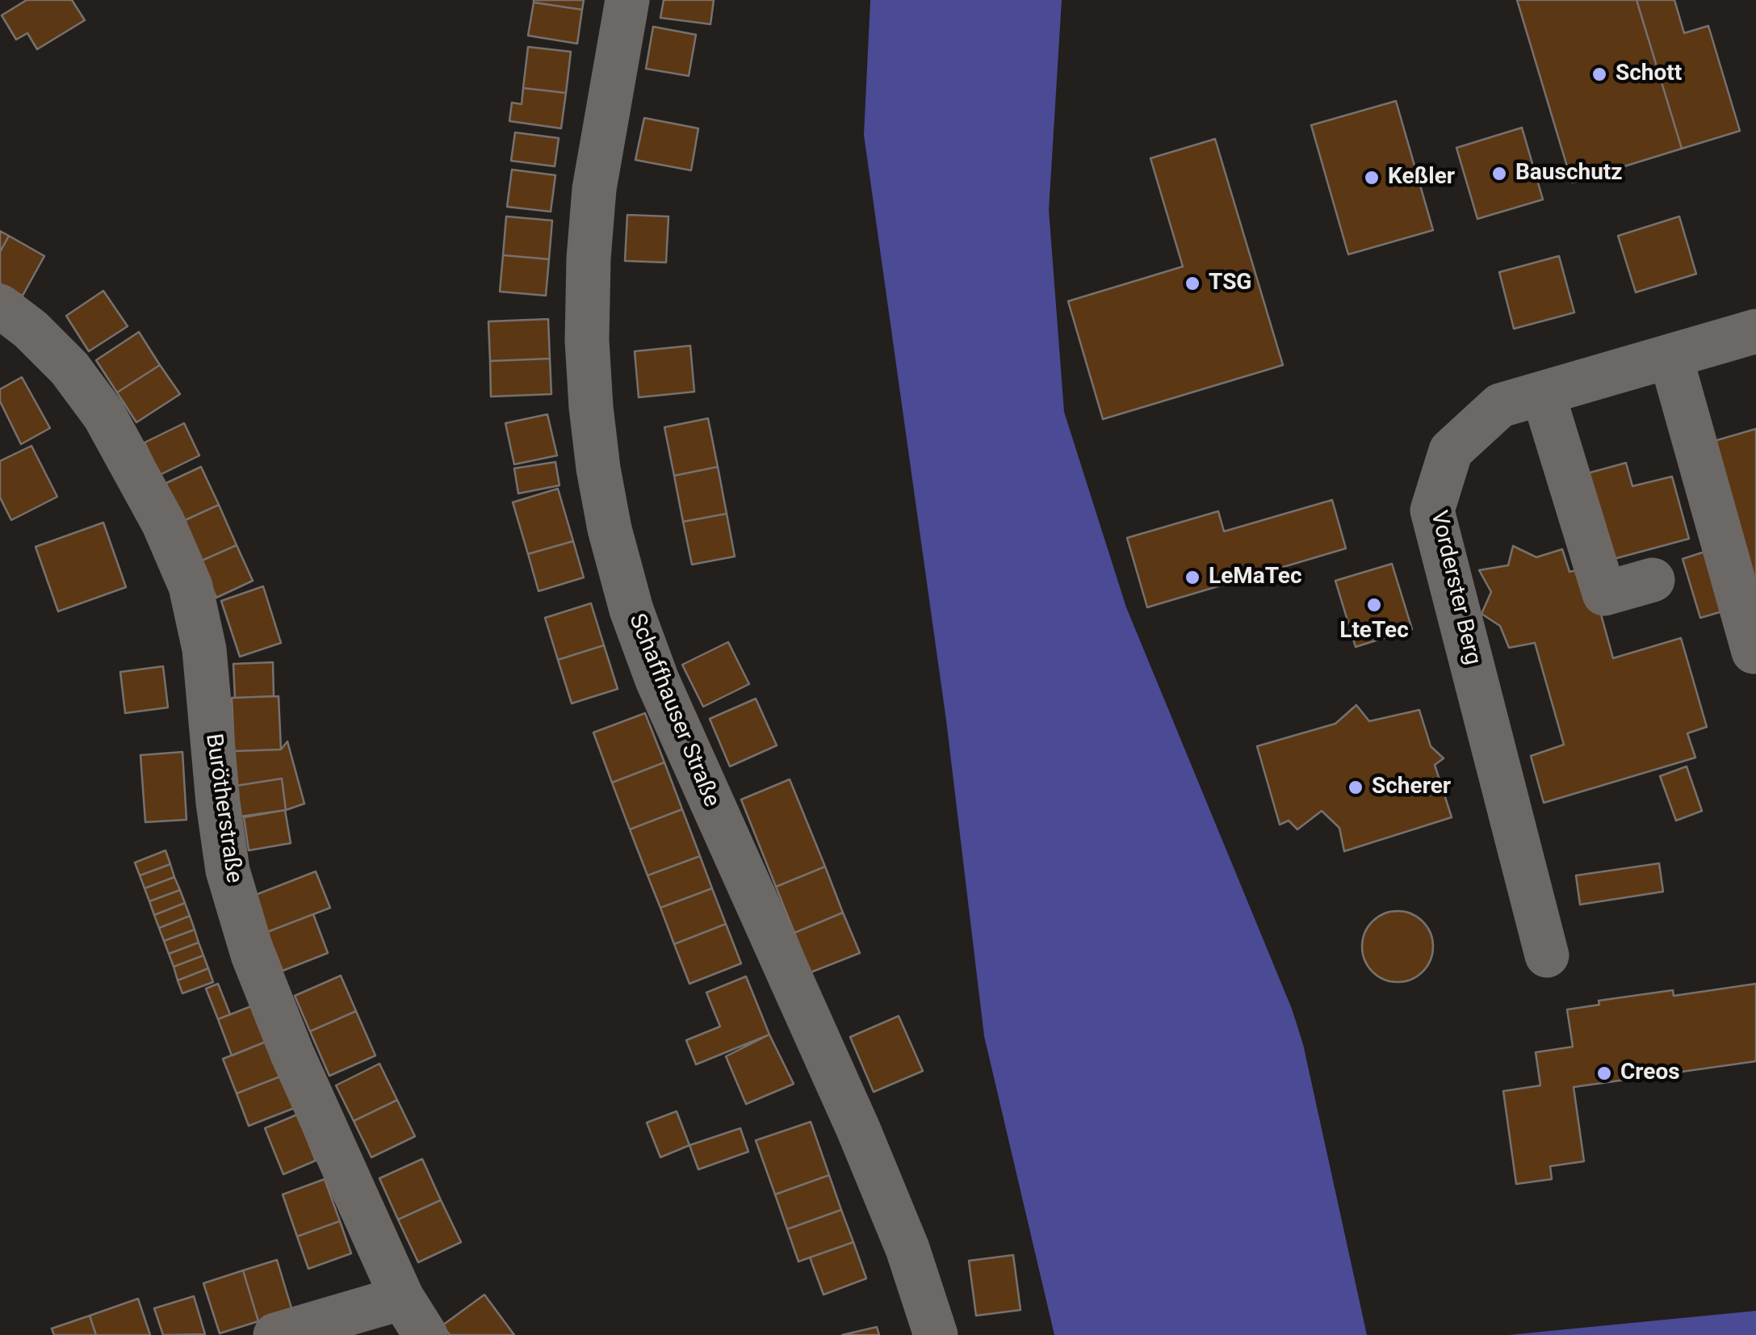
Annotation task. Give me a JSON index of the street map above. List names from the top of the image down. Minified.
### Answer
{"streets":{"street":["Vorderster Berg","Schaffhauser Straße","Burötherstraße"]},"places":["Schott","Bauschutz","Keßler","TSG","LeMaTec","LteTec","Scherer","Creos"]}
